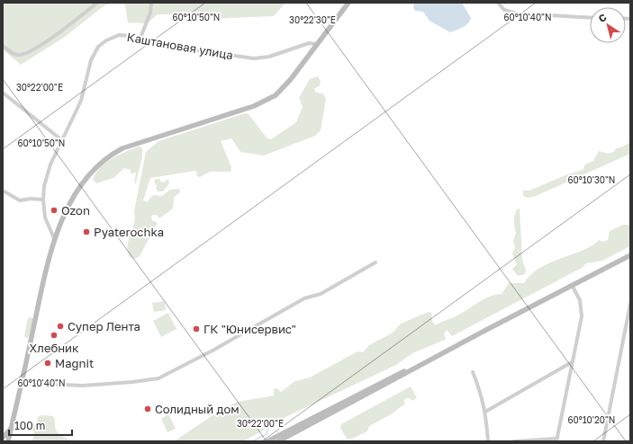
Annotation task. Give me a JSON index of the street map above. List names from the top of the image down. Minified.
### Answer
{"streets":{"street":["Каштановая улица"]},"places":["Ozon","Pyaterochka","Супер Лента","ГК \"Юнисервис\"","Хлебник","Magnit","Солидный дом"],"scale_bar":"100 m","north":"top left","coordinates":["60°10'50\"N","60°10'40\"N","30°22'30\"E","30°22'00\"E","60°10'30\"N","60°10'20\"N"]}
